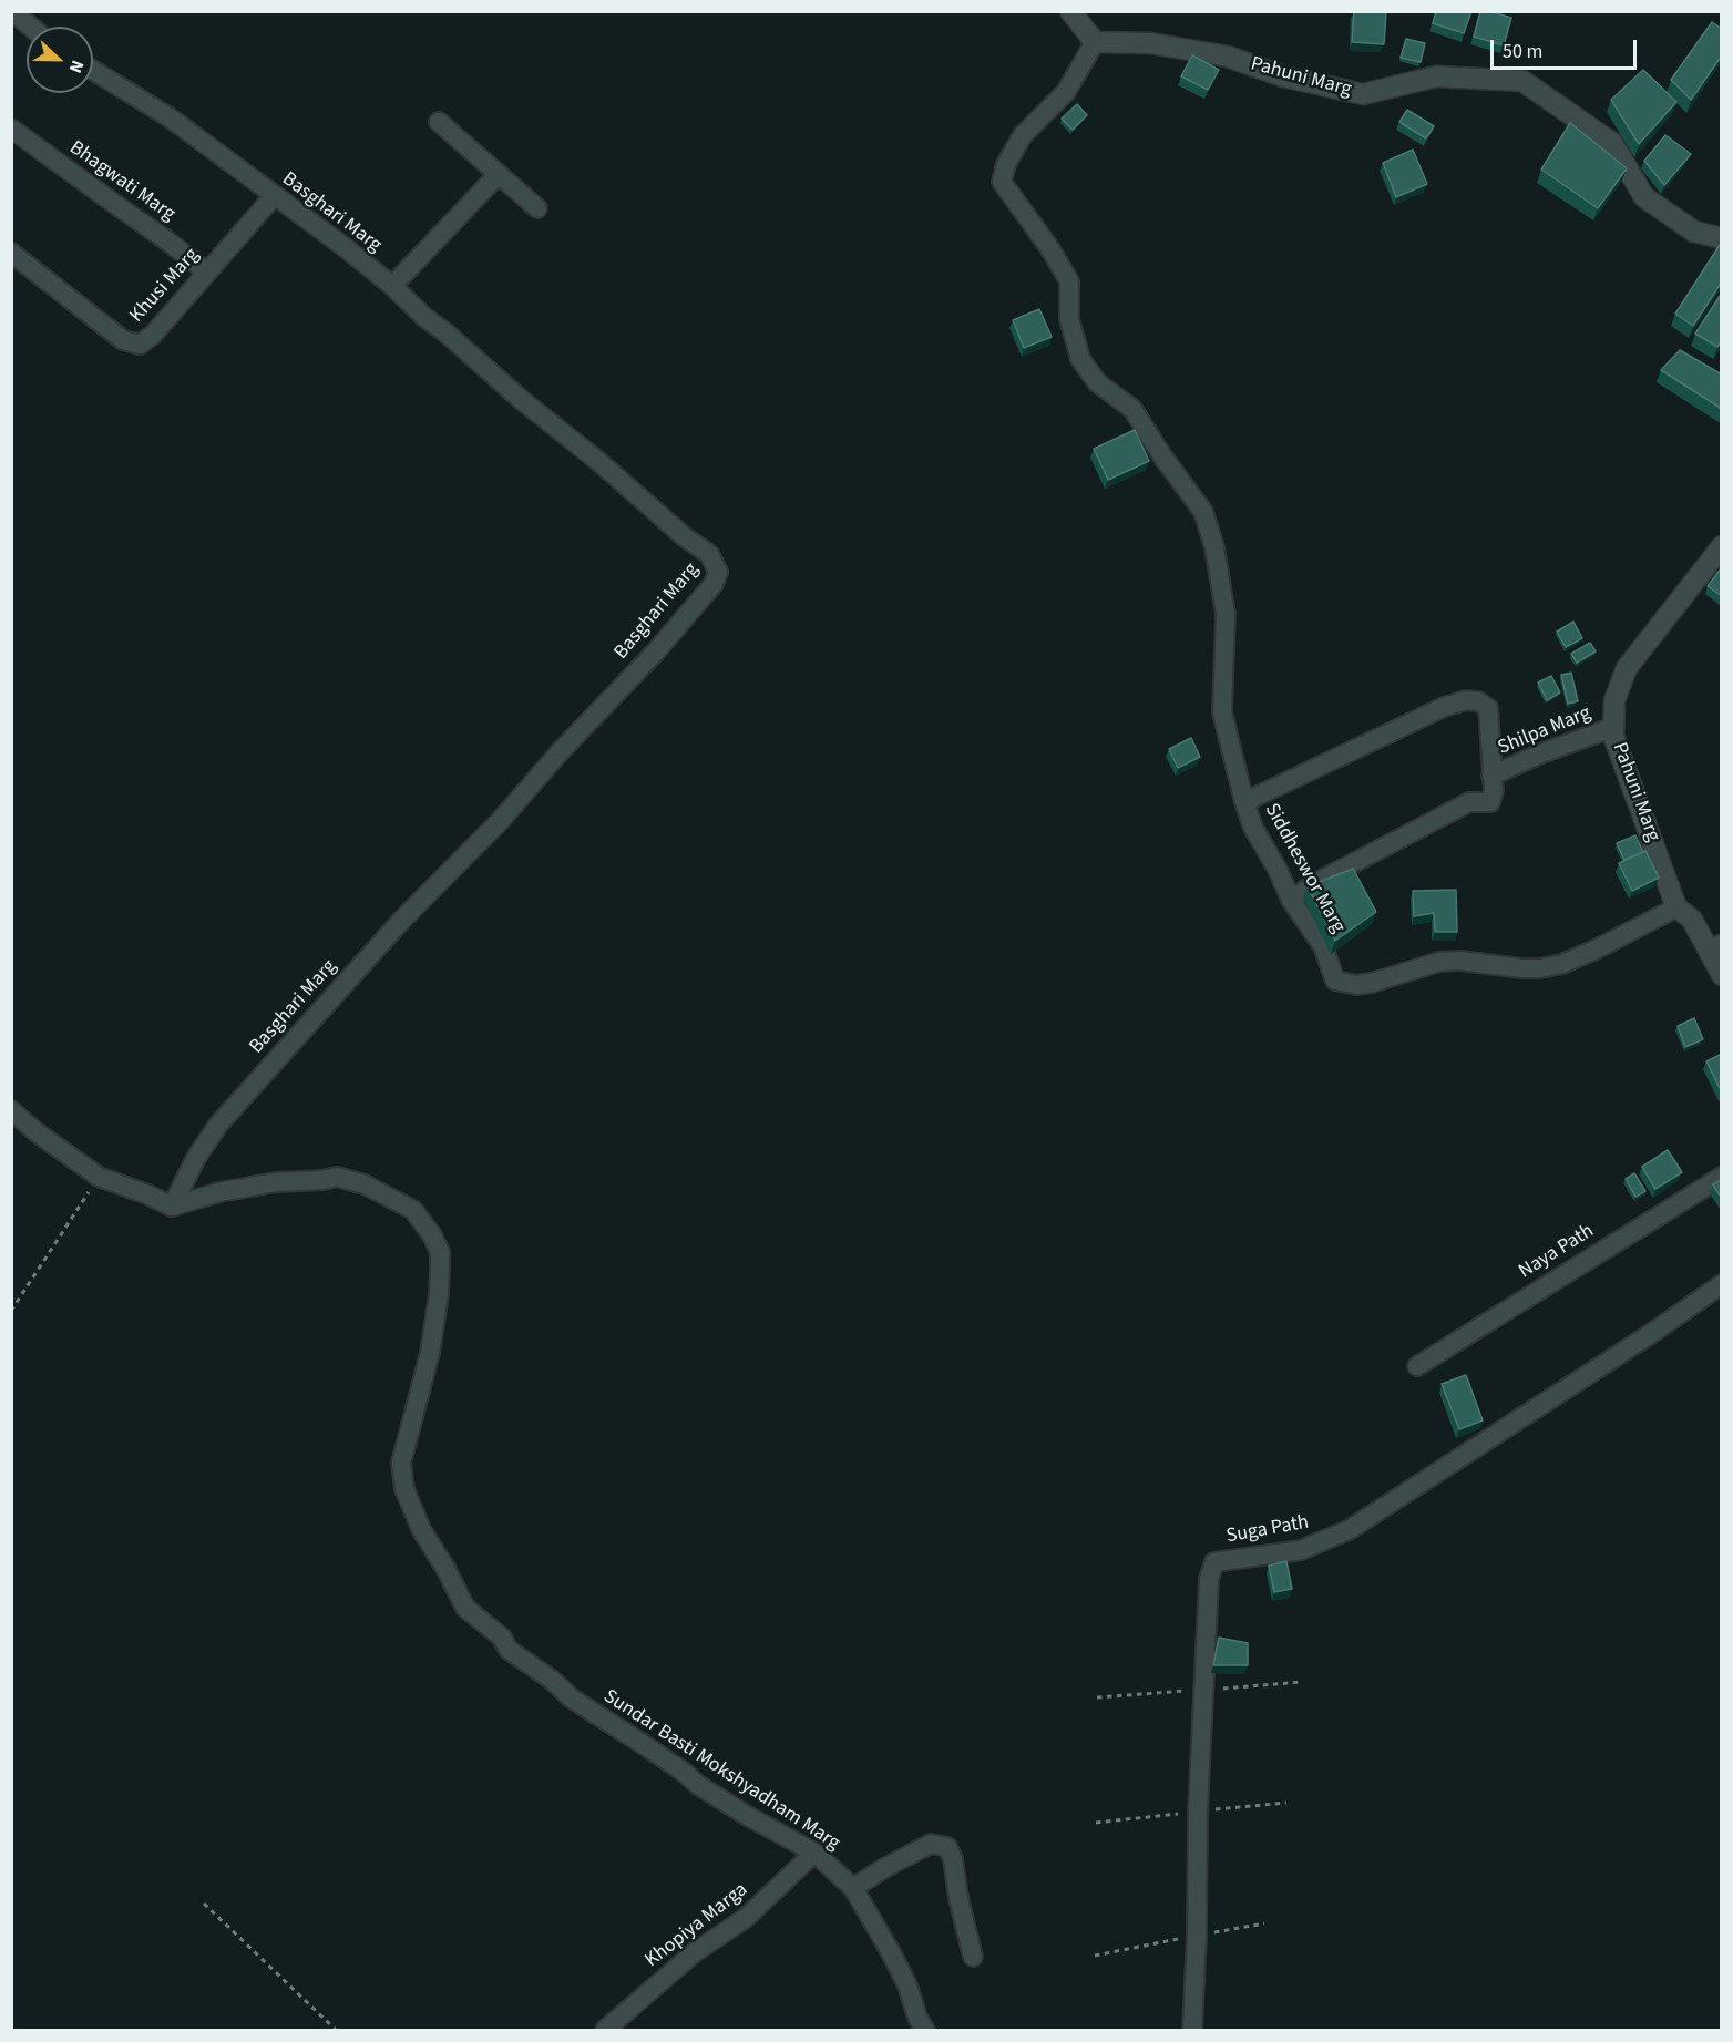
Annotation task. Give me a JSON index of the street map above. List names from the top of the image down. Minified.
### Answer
{"streets":{"street":["Pahuni Marg","Bhagwati Marg","Basghari Marg","Khusi Marg","Shilpa Marg","Siddheswor Marg","Naya Path","Suga Path","Sundar Basti Mokshyadham Marg","Khopiya Marga"]},"crossings":[["Pahuni Marg","Shilpa Marg"],["Pahuni Marg","Siddheswor Marg"],["Bhagwati Marg","Khusi Marg"],["Basghari Marg","Khusi Marg"],["Basghari Marg","Sundar Basti Mokshyadham Marg"],["Sundar Basti Mokshyadham Marg","Khopiya Marga"]],"scale_bar":"50 m","north":"right"}
